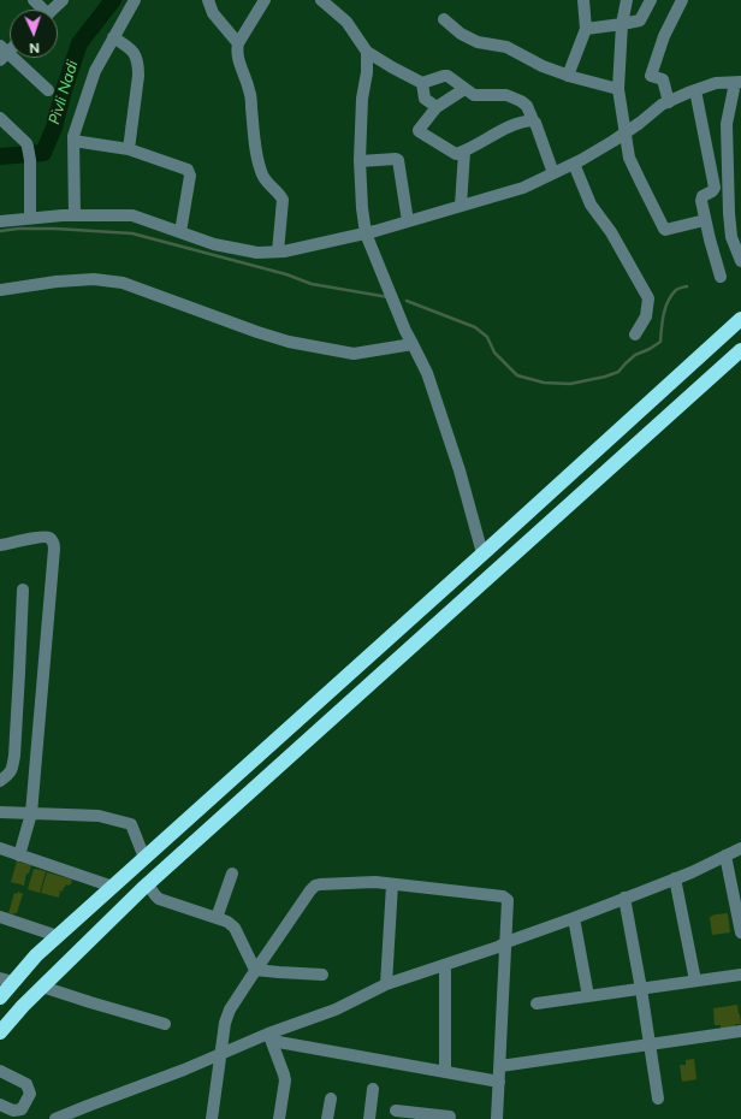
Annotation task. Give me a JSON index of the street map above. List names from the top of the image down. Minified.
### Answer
{"water":["Pivli Nadi"],"north":"bottom"}
